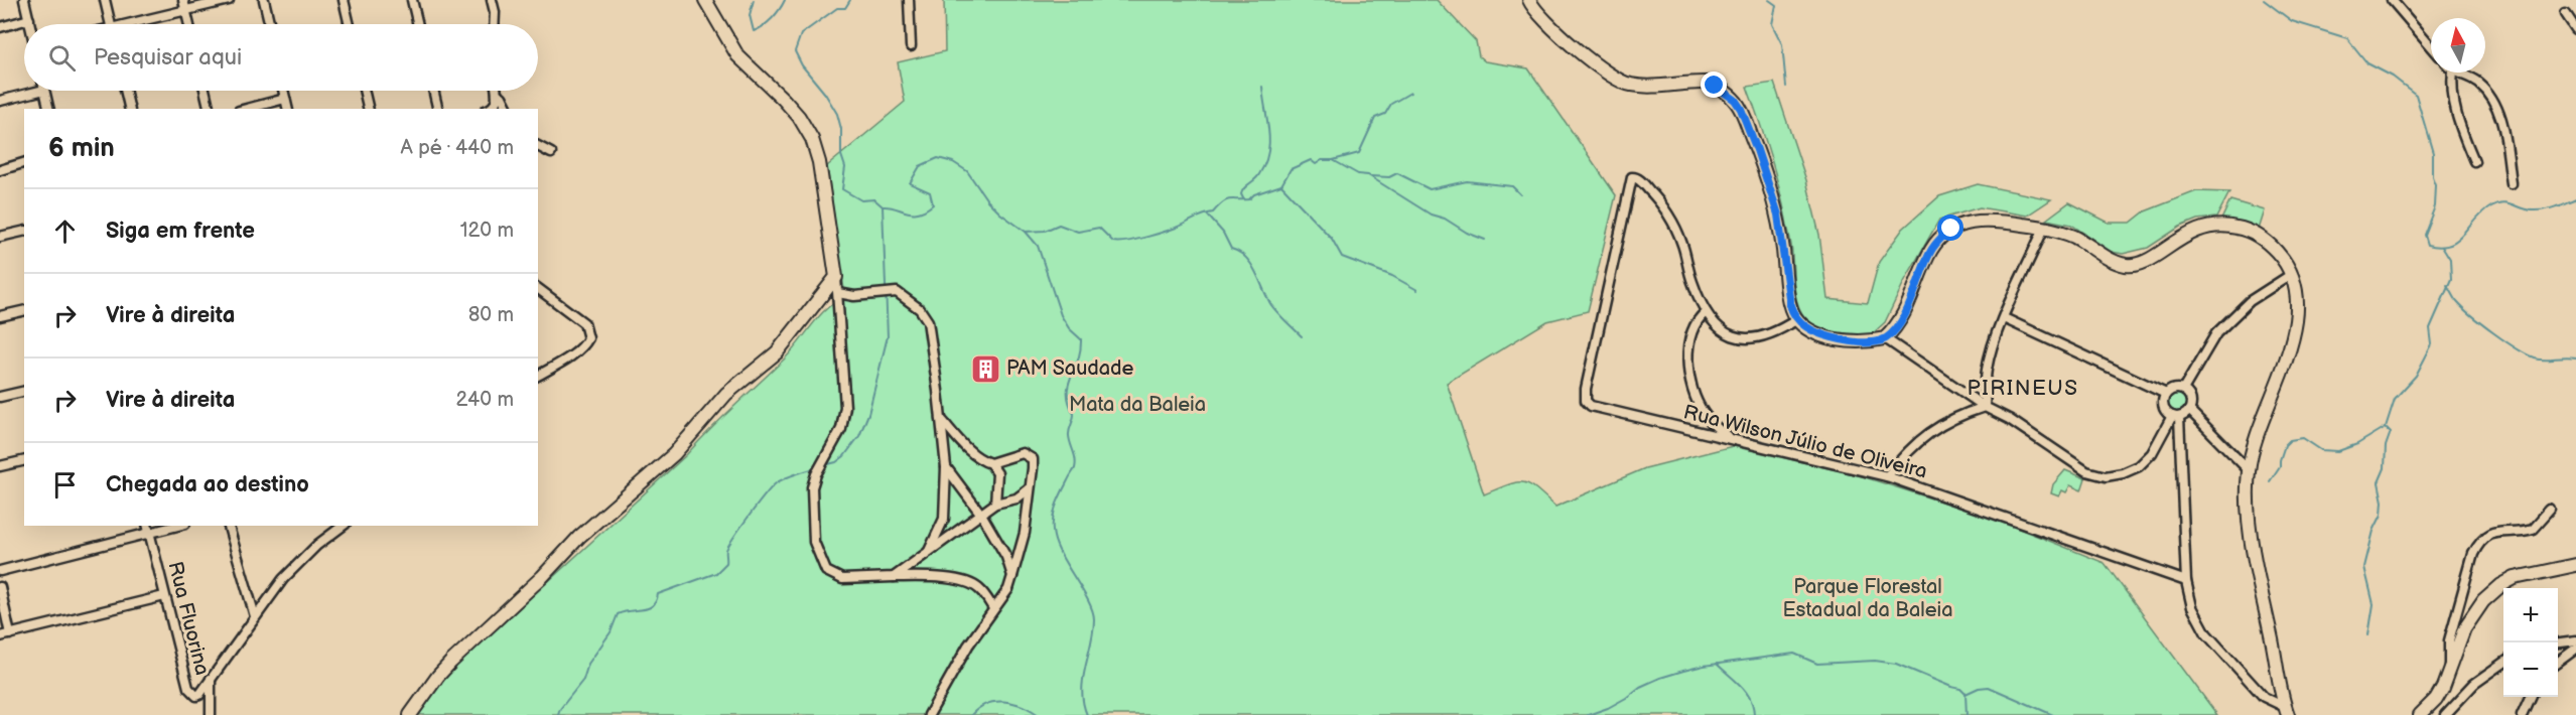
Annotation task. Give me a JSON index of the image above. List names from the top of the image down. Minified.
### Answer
{"streets":{"street":["Rua Wilson Júlio de Oliveira","Rua Fluorina"]},"districts":["PIRINEUS"],"parks":["Mata da Baleia","Parque Florestal Estadual da Baleia"],"places":{"building":["PAM Saudade"]},"north":"top","page":{"search":"Pesquisar aqui","heading":["6 min","A pé · 440 m"],"list":[["Siga em frente","120 m"],["Vire à direita","80 m"],["Vire à direita","240 m"],"Chegada ao destino"],"map_buttons":["+","−"]}}
